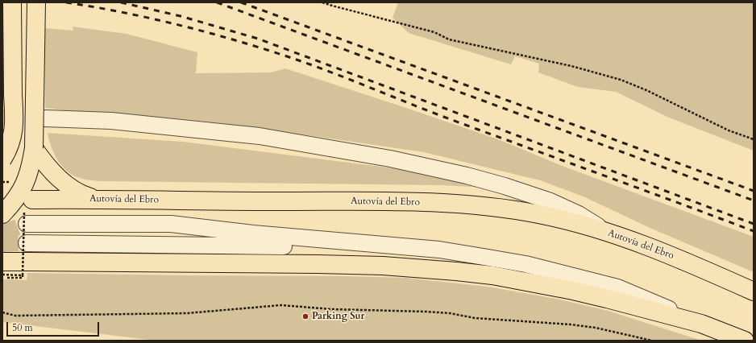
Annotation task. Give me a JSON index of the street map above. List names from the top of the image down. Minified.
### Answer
{"streets":{"main road":["Autovía del Ebro"]},"places":["Parking Sur"],"scale_bar":"50 m"}
